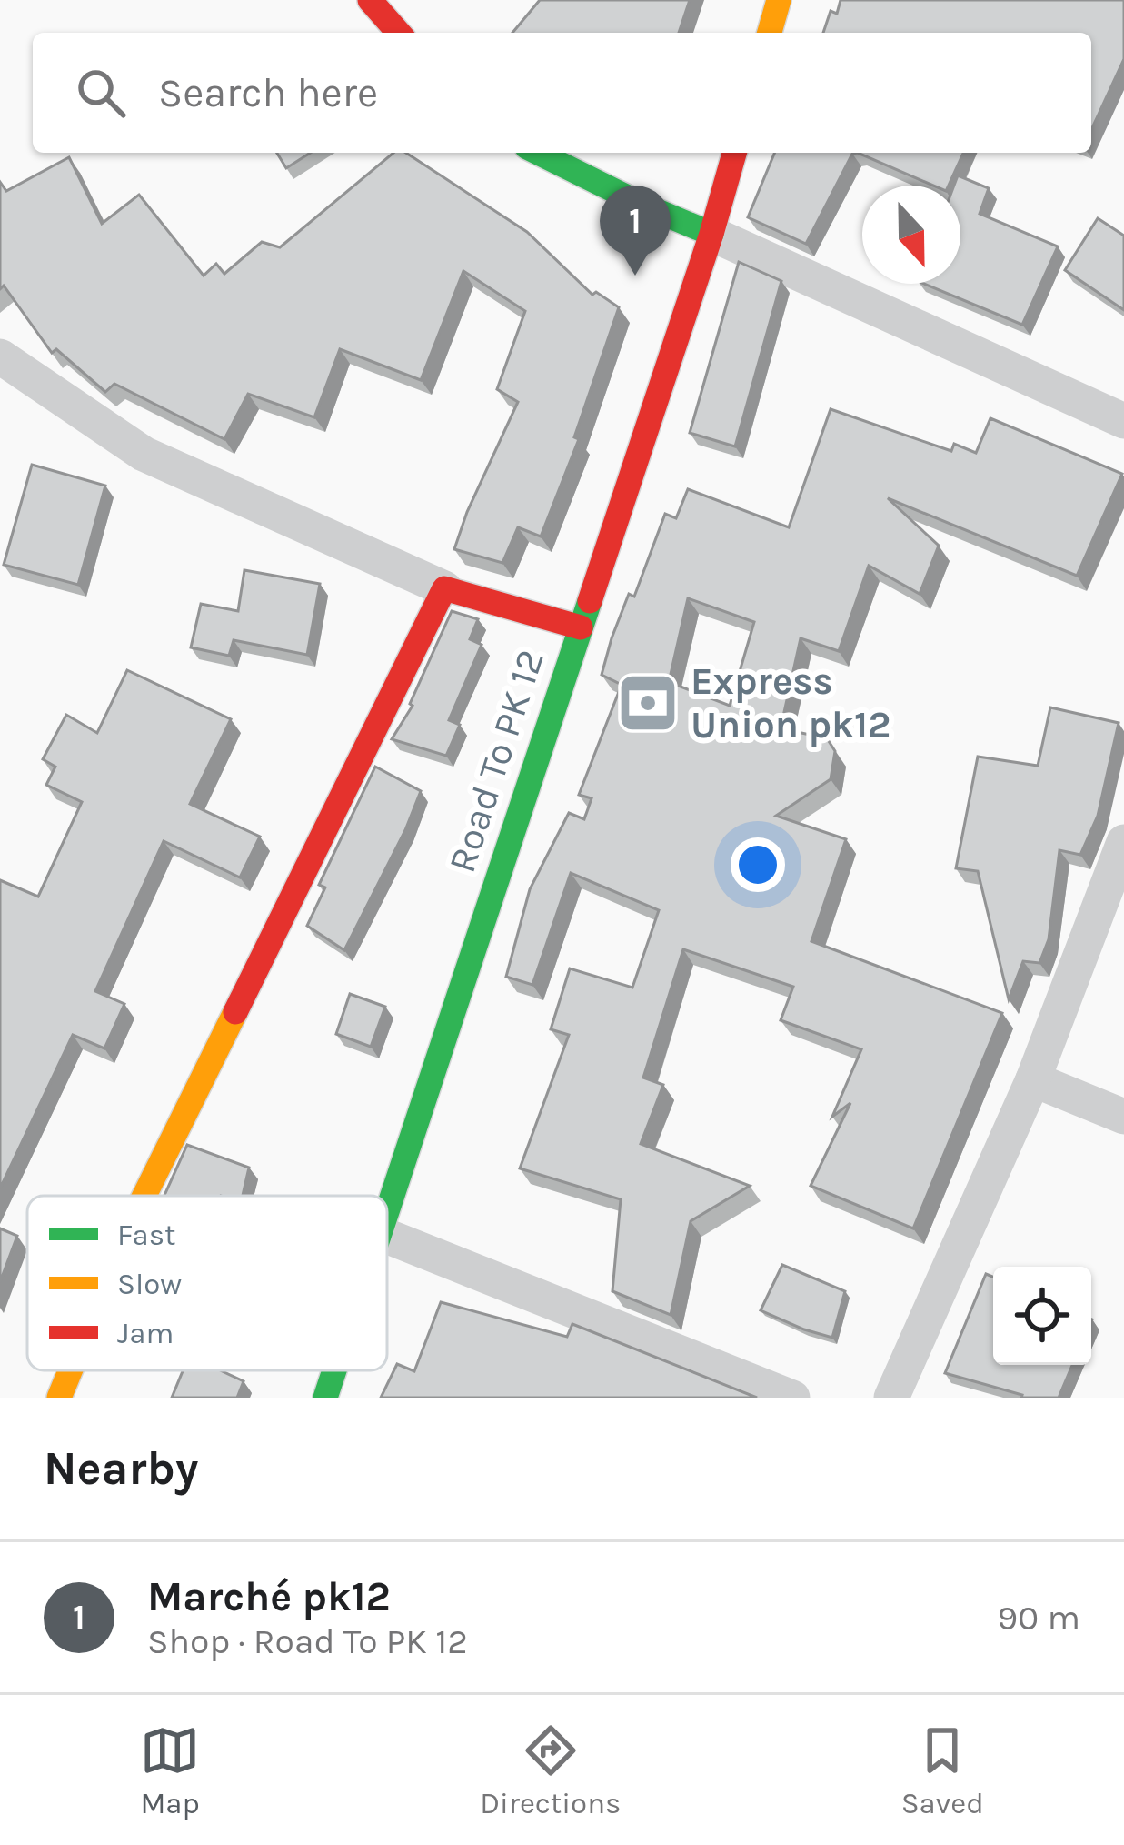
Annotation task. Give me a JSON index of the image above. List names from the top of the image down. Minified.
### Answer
{"streets":{"main road":["Road To PK 12"]},"places":{"bank":["Express Union pk12"]},"legend":["Fast","Slow","Jam"],"north":"bottom","page":{"search":"Search here","pins":"1","heading":"Nearby","list":[{"mark":"1","name":"Marché pk12","note":"Shop · Road To PK 12","value":"90 m"}],"nav":["Map","Directions","Saved"]}}
